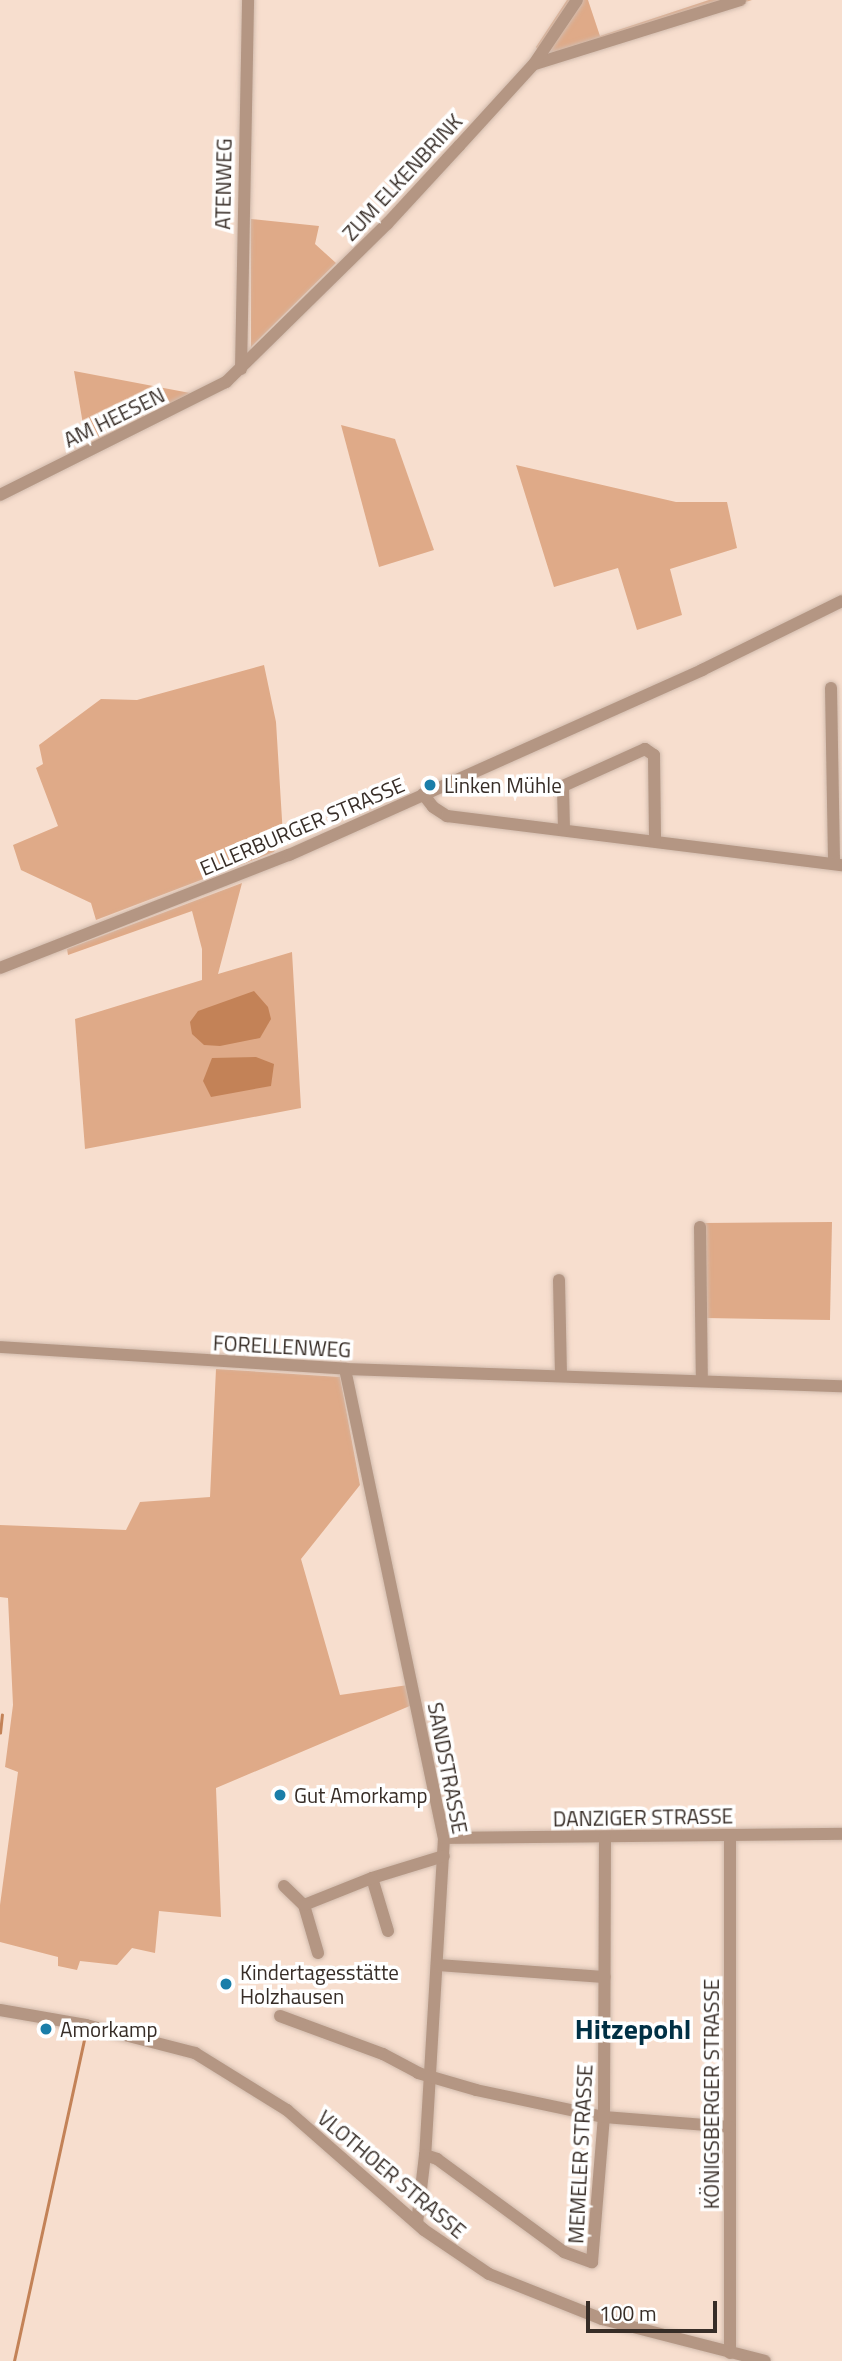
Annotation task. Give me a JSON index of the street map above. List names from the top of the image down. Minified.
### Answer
{"streets":{"street":["ZUM ELKENBRINK","ATENWEG","AM HEESEN","ELLERBURGER STRASSE","FORELLENWEG","SANDSTRASSE","DANZIGER STRASSE","KÖNIGSBERGER STRASSE","MEMELER STRASSE","VLOTHOER STRASSE"]},"crossings":[["ZUM ELKENBRINK","ATENWEG"],["ZUM ELKENBRINK","AM HEESEN"],["ATENWEG","AM HEESEN"],["FORELLENWEG","SANDSTRASSE"],["SANDSTRASSE","DANZIGER STRASSE"],["SANDSTRASSE","MEMELER STRASSE"],["SANDSTRASSE","VLOTHOER STRASSE"],["DANZIGER STRASSE","KÖNIGSBERGER STRASSE"],["DANZIGER STRASSE","MEMELER STRASSE"],["KÖNIGSBERGER STRASSE","VLOTHOER STRASSE"]],"districts":["Hitzepohl"],"places":["Linken Mühle","Gut Amorkamp","Kindertagesstätte Holzhausen","Amorkamp"],"scale_bar":"100 m"}
